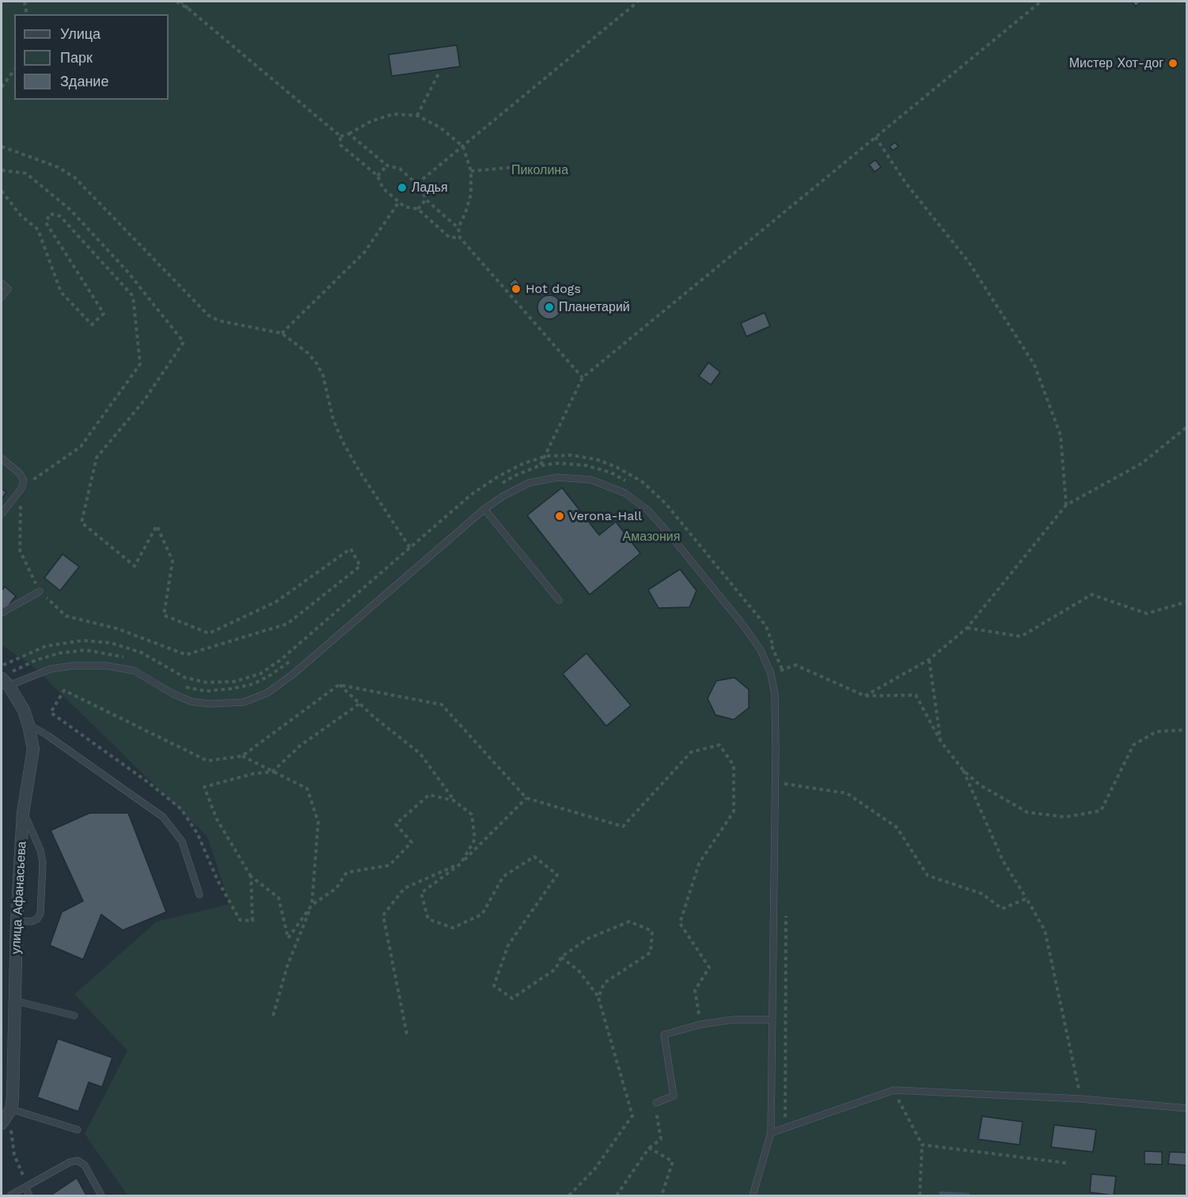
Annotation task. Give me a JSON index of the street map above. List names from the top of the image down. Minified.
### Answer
{"streets":{"street":["улица Афанасьева"]},"parks":["Пиколина","Амазония"],"places":["Мистер Хот-дог","Ладья","Hot dogs","Планетарий","Verona-Hall"],"legend":["Улица","Парк","Здание"]}
